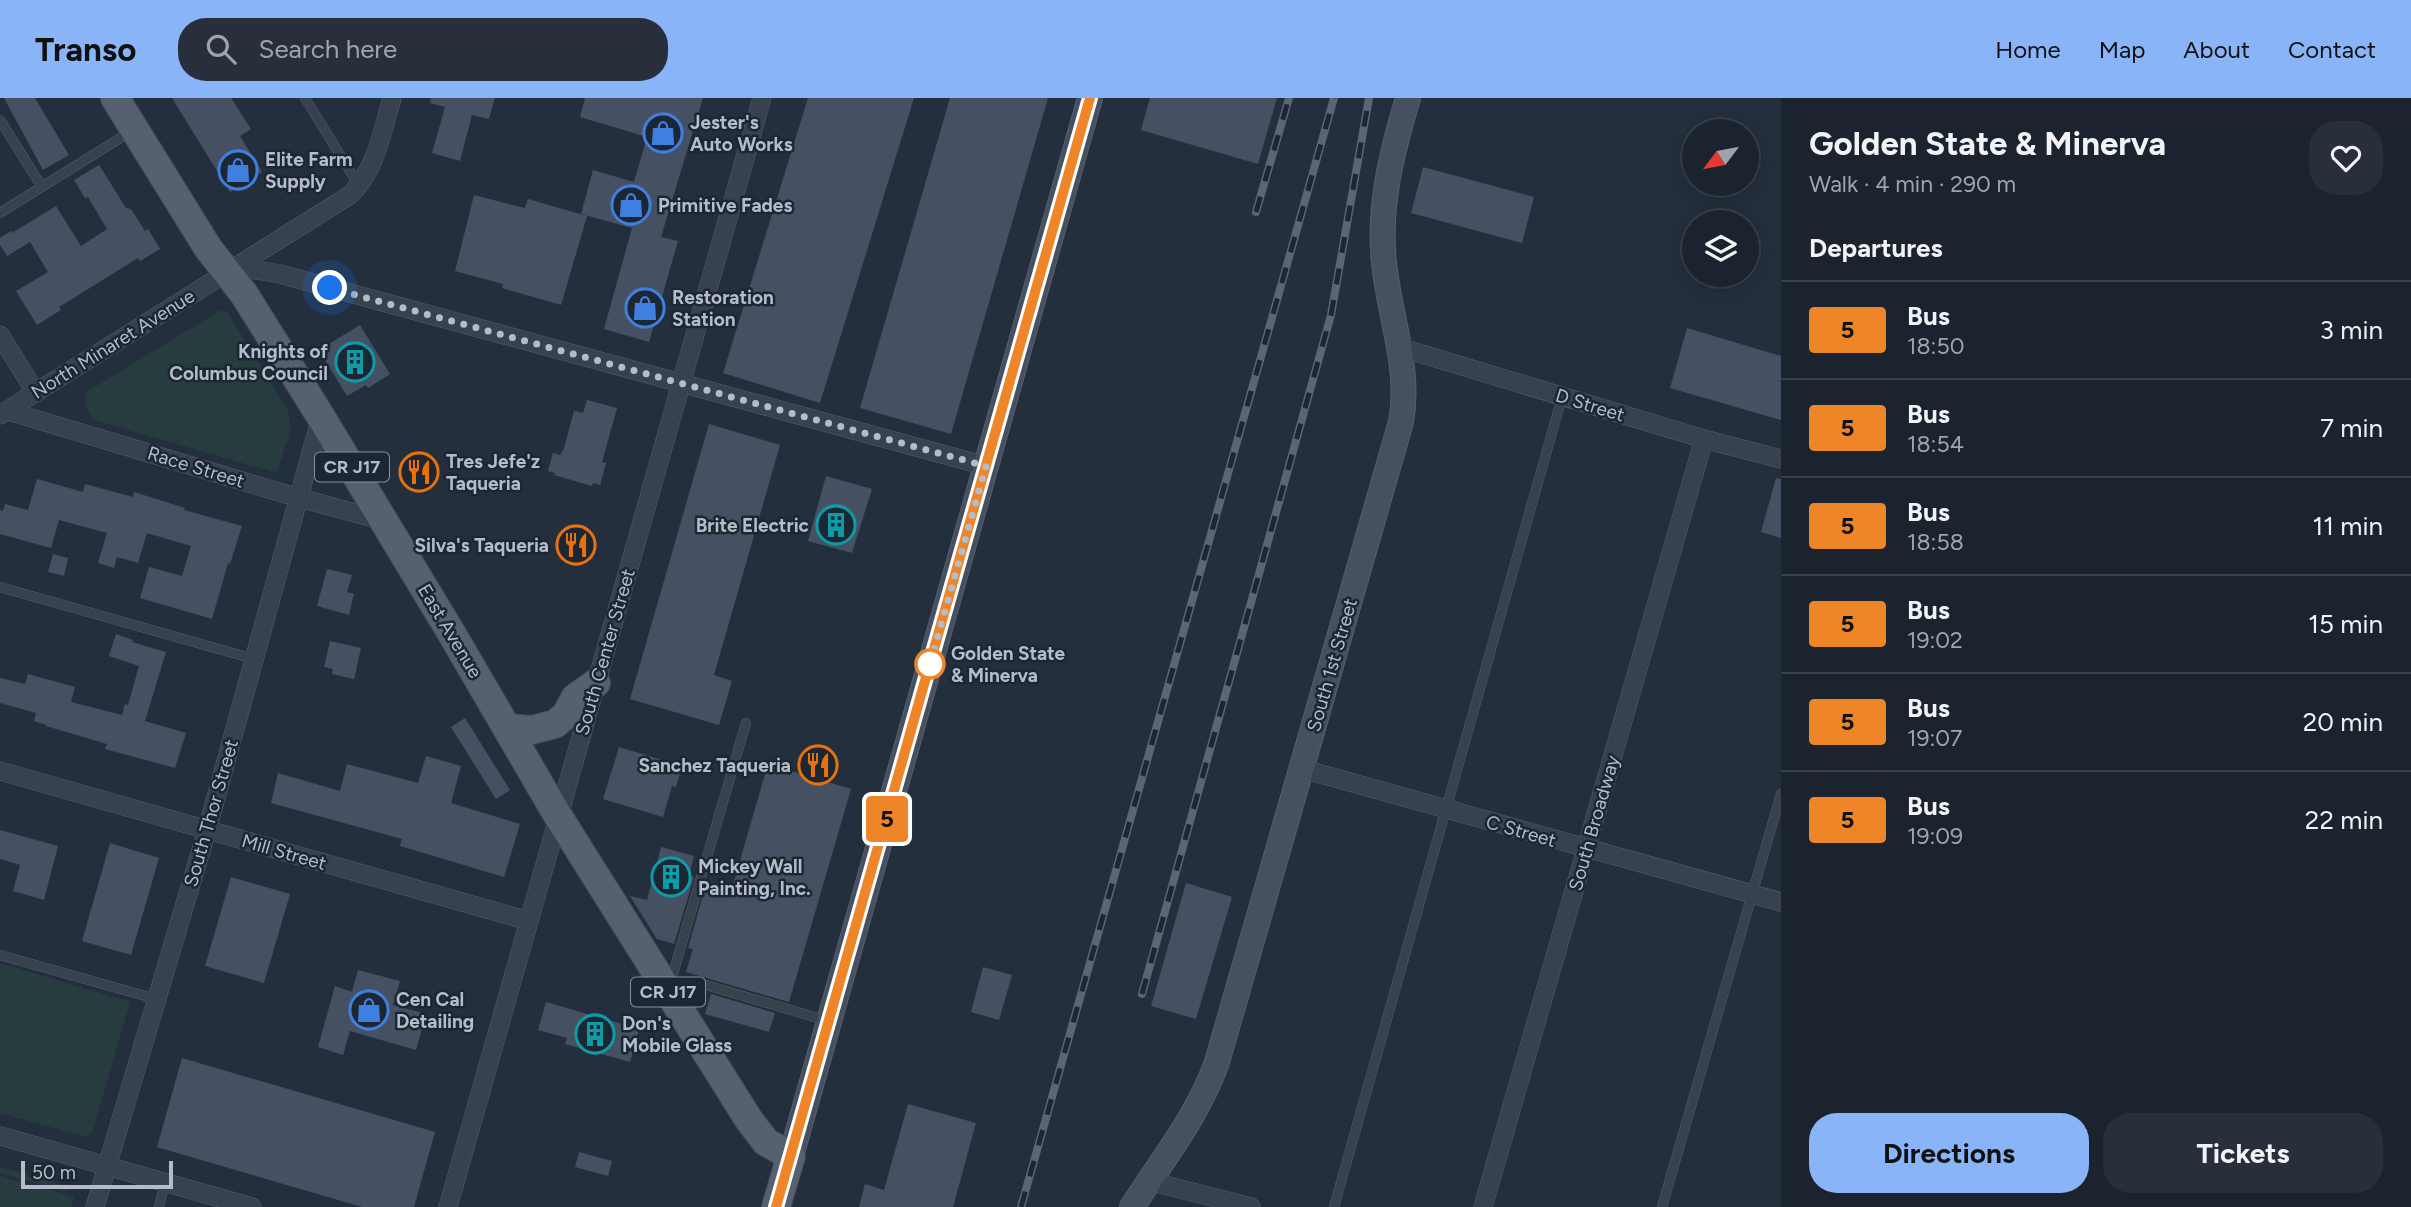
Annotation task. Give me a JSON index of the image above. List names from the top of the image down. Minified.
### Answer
{"streets":{"main road":["CR J17","East Avenue"],"street":["North Minaret Avenue","D Street","Race Street","South Center Street","South 1st Street","South Thor Street","South Broadway","C Street","Mill Street"]},"crossings":[["North Minaret Avenue","Race Street"],["North Minaret Avenue","East Avenue"],["D Street","South 1st Street"],["D Street","South Broadway"],["Race Street","East Avenue"],["Race Street","South Thor Street"],["East Avenue","South Center Street"],["East Avenue","South Thor Street"],["South Center Street","Mill Street"],["South 1st Street","C Street"],["South Thor Street","Mill Street"],["South Broadway","C Street"]],"places":{"shop":["Jester's Auto Works","Elite Farm Supply","Primitive Fades","Restoration Station","Cen Cal Detailing"],"building":["Knights of Columbus Council","Brite Electric","Mickey Wall Painting, Inc.","Don's Mobile Glass"],"restaurant":["Tres Jefe'z Taqueria","Silva's Taqueria","Sanchez Taqueria"],"other":["Golden State & Minerva"]},"lines":["bus line 5"],"scale_bar":"50 m","north":"bottom left","page":{"header":"Transo","search":"Search here","nav":["Home","Map","About","Contact"],"on_map":"5","heading":[["Golden State & Minerva","Walk · 4 min · 290 m"],"Departures"],"list":[{"mark":"5","name":"Bus","note":"18:50","value":"3 min"},{"mark":"5","name":"Bus","note":"18:54","value":"7 min"},{"mark":"5","name":"Bus","note":"18:58","value":"11 min"},{"mark":"5","name":"Bus","note":"19:02","value":"15 min"},{"mark":"5","name":"Bus","note":"19:07","value":"20 min"},{"mark":"5","name":"Bus","note":"19:09","value":"22 min"}],"buttons":["Directions","Tickets"],"scale":"50 m"}}
